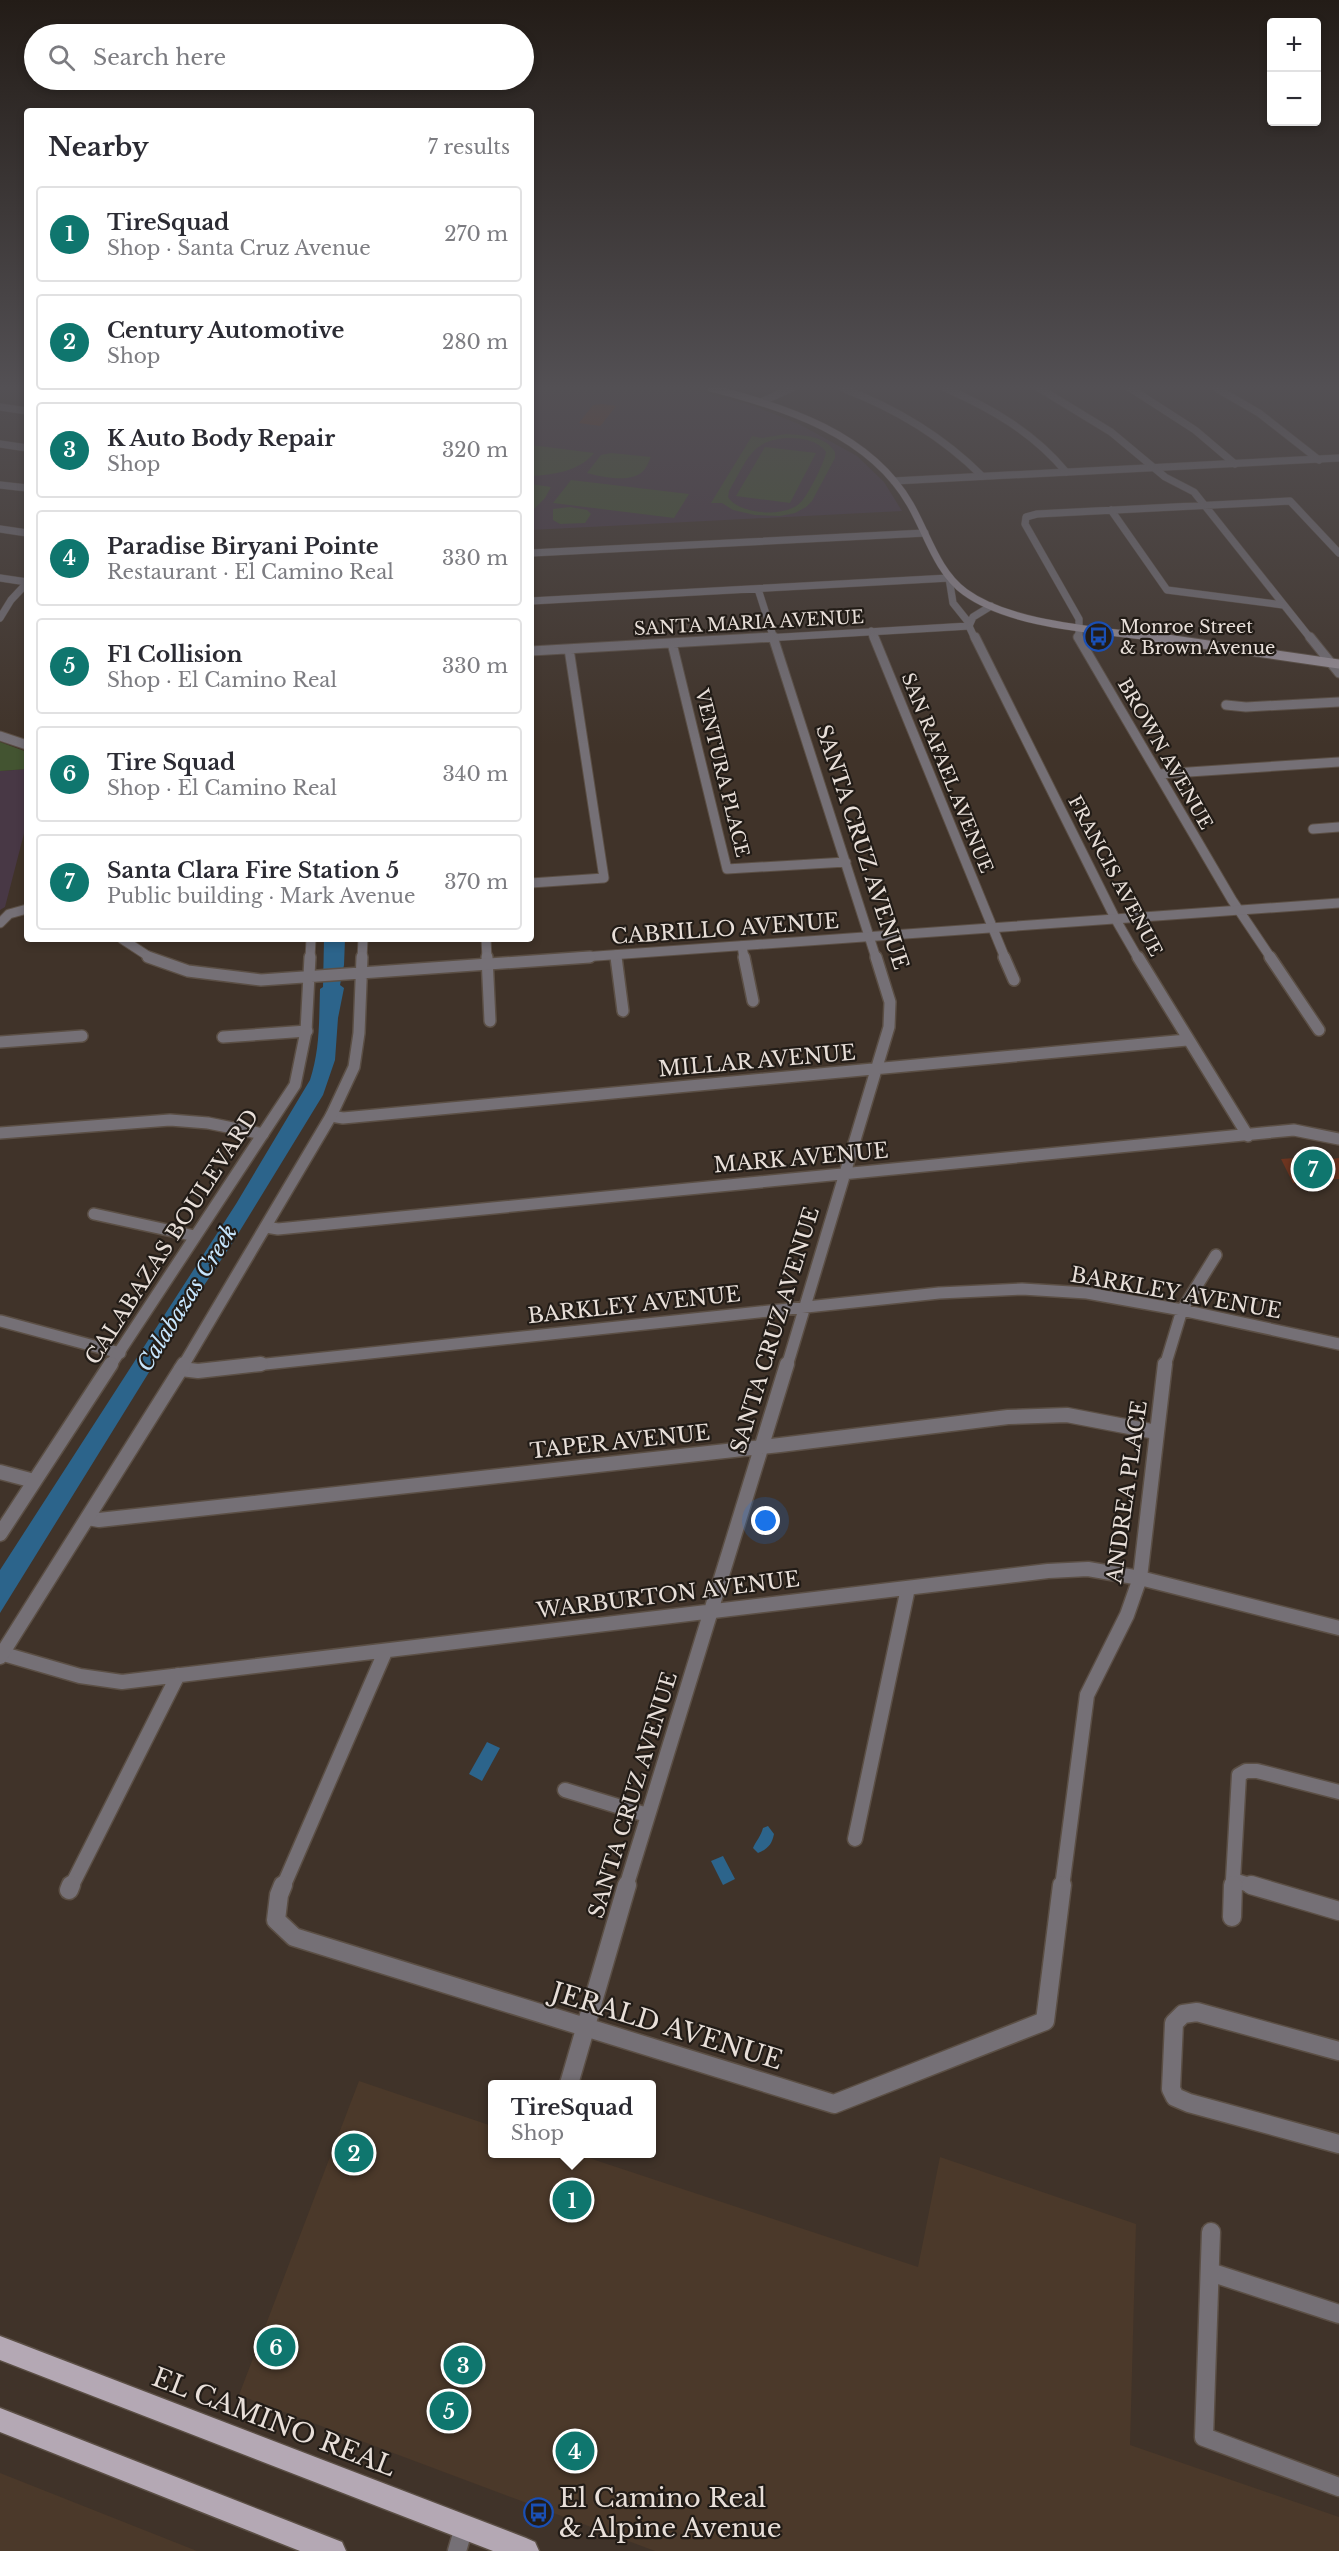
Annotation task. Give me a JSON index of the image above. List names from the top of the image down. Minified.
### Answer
{"streets":{"main road":["EL CAMINO REAL"],"street":["SANTA MARIA AVENUE","BROWN AVENUE","VENTURA PLACE","SAN RAFAEL AVENUE","SANTA CRUZ AVENUE","FRANCIS AVENUE","CABRILLO AVENUE","MILLAR AVENUE","MARK AVENUE","CALABAZAS BOULEVARD","BARKLEY AVENUE","TAPER AVENUE","ANDREA PLACE","WARBURTON AVENUE","JERALD AVENUE"]},"crossings":[["SANTA MARIA AVENUE","VENTURA PLACE"],["SANTA MARIA AVENUE","SAN RAFAEL AVENUE"],["SANTA MARIA AVENUE","SANTA CRUZ AVENUE"],["SANTA MARIA AVENUE","FRANCIS AVENUE"],["BROWN AVENUE","CABRILLO AVENUE"],["VENTURA PLACE","SANTA CRUZ AVENUE"],["SAN RAFAEL AVENUE","CABRILLO AVENUE"],["SANTA CRUZ AVENUE","CABRILLO AVENUE"],["SANTA CRUZ AVENUE","MILLAR AVENUE"],["SANTA CRUZ AVENUE","MARK AVENUE"],["SANTA CRUZ AVENUE","BARKLEY AVENUE"],["SANTA CRUZ AVENUE","TAPER AVENUE"],["SANTA CRUZ AVENUE","WARBURTON AVENUE"],["SANTA CRUZ AVENUE","JERALD AVENUE"],["FRANCIS AVENUE","CABRILLO AVENUE"],["FRANCIS AVENUE","MILLAR AVENUE"],["FRANCIS AVENUE","MARK AVENUE"],["CABRILLO AVENUE","CALABAZAS BOULEVARD"],["BARKLEY AVENUE","ANDREA PLACE"],["TAPER AVENUE","ANDREA PLACE"],["ANDREA PLACE","WARBURTON AVENUE"],["ANDREA PLACE","JERALD AVENUE"],["WARBURTON AVENUE","JERALD AVENUE"]],"water":["Calabazas Creek"],"places":{"bus stop":["Monroe Street & Brown Avenue","El Camino Real & Alpine Avenue"]},"page":{"map_buttons":["+","−"],"search":"Search here","heading":["Nearby","7 results"],"list":[{"mark":"1","name":"TireSquad","note":"Shop · Santa Cruz Avenue","value":"270 m"},{"mark":"2","name":"Century Automotive","note":"Shop","value":"280 m"},{"mark":"3","name":"K Auto Body Repair","note":"Shop","value":"320 m"},{"mark":"4","name":"Paradise Biryani Pointe","note":"Restaurant · El Camino Real","value":"330 m"},{"mark":"5","name":"F1 Collision","note":"Shop · El Camino Real","value":"330 m"},{"mark":"6","name":"Tire Squad","note":"Shop · El Camino Real","value":"340 m"},{"mark":"7","name":"Santa Clara Fire Station 5","note":"Public building · Mark Avenue","value":"370 m"}],"pins":["7","2","1","6","3","5","4"],"popup":["TireSquad","Shop"]}}
